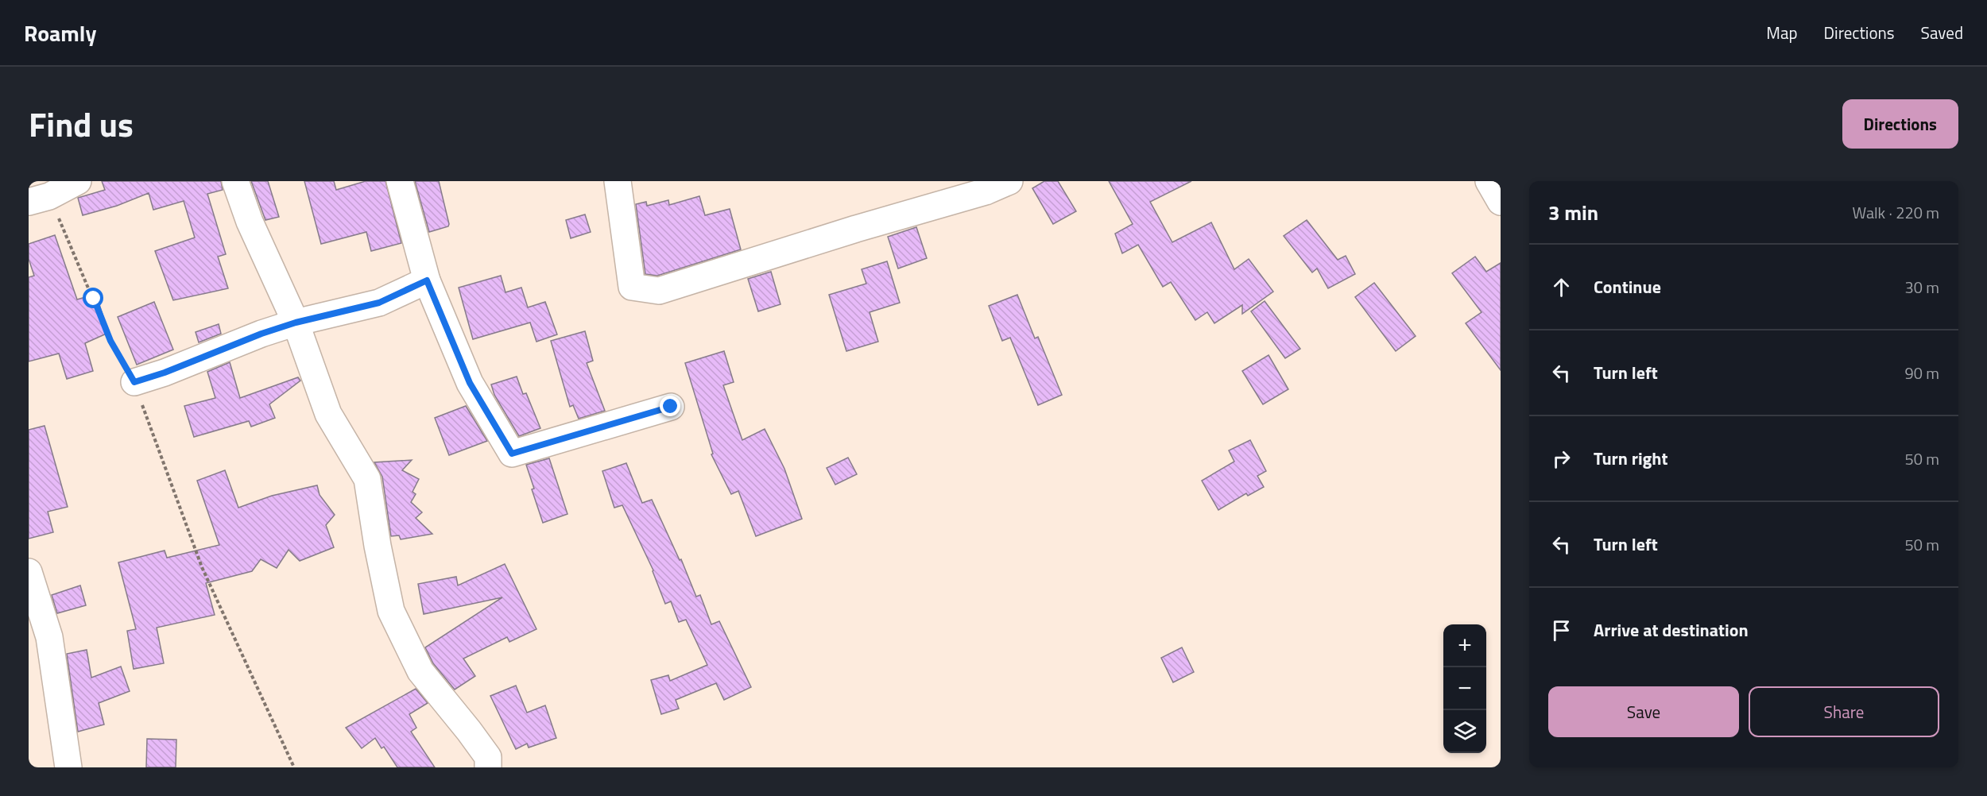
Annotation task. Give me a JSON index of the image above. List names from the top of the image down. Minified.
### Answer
{"page":{"header":"Roamly","nav":["Map","Directions","Saved"],"title":"Find us","buttons":["Directions",["Save","Share"]],"heading":["3 min","Walk · 220 m"],"list":[["Continue","30 m"],["Turn left","90 m"],["Turn right","50 m"],["Turn left","50 m"],"Arrive at destination"],"map_buttons":["+","−"]}}
